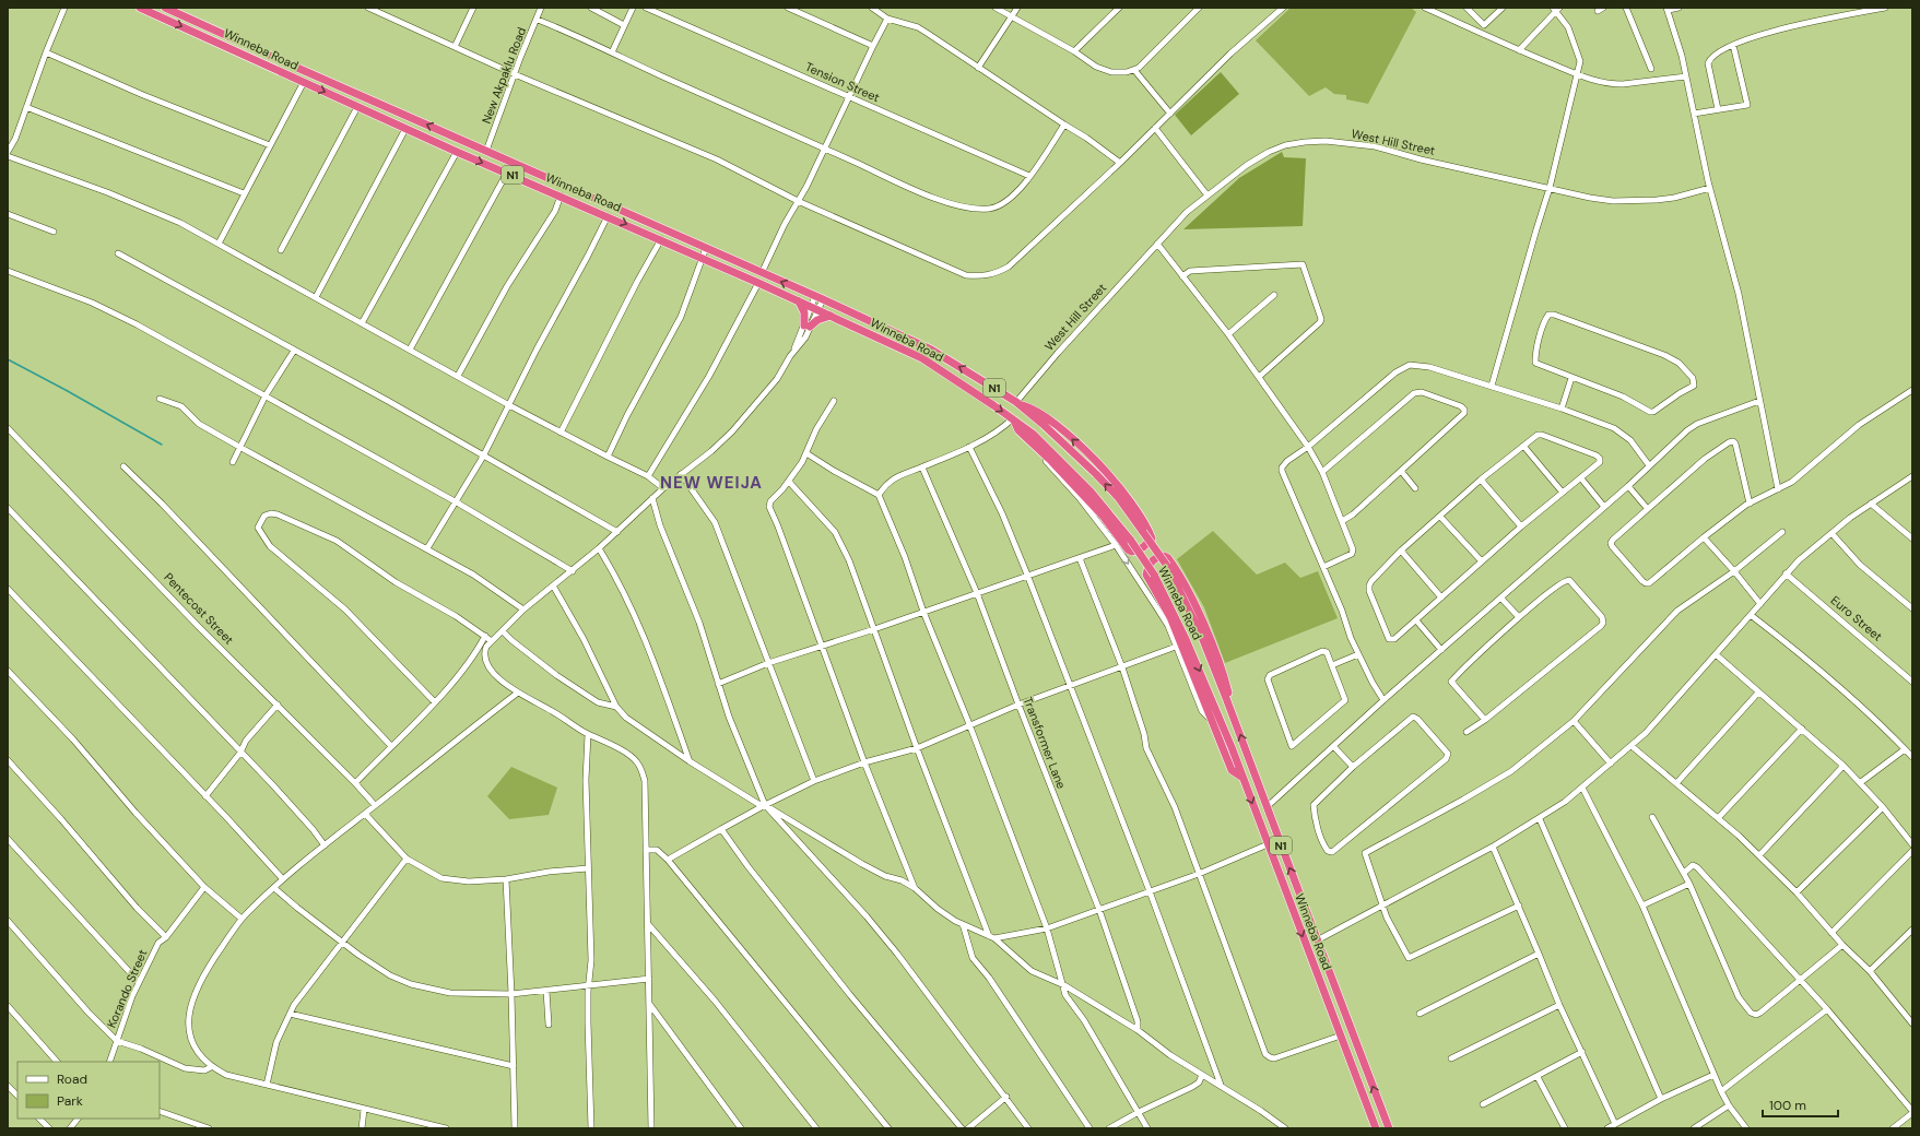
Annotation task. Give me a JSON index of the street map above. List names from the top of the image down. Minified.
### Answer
{"streets":{"highway":["Winneba Road","N1"],"street":["New Akpaklu Road","Tension Street","West Hill Street","Pentecost Street","Euro Street","Transformer Lane","Korando Street"]},"crossings":[["Winneba Road","New Akpaklu Road"],["Winneba Road","West Hill Street"]],"districts":["NEW WEIJA"],"legend":["Road","Park"],"scale_bar":"100 m"}
